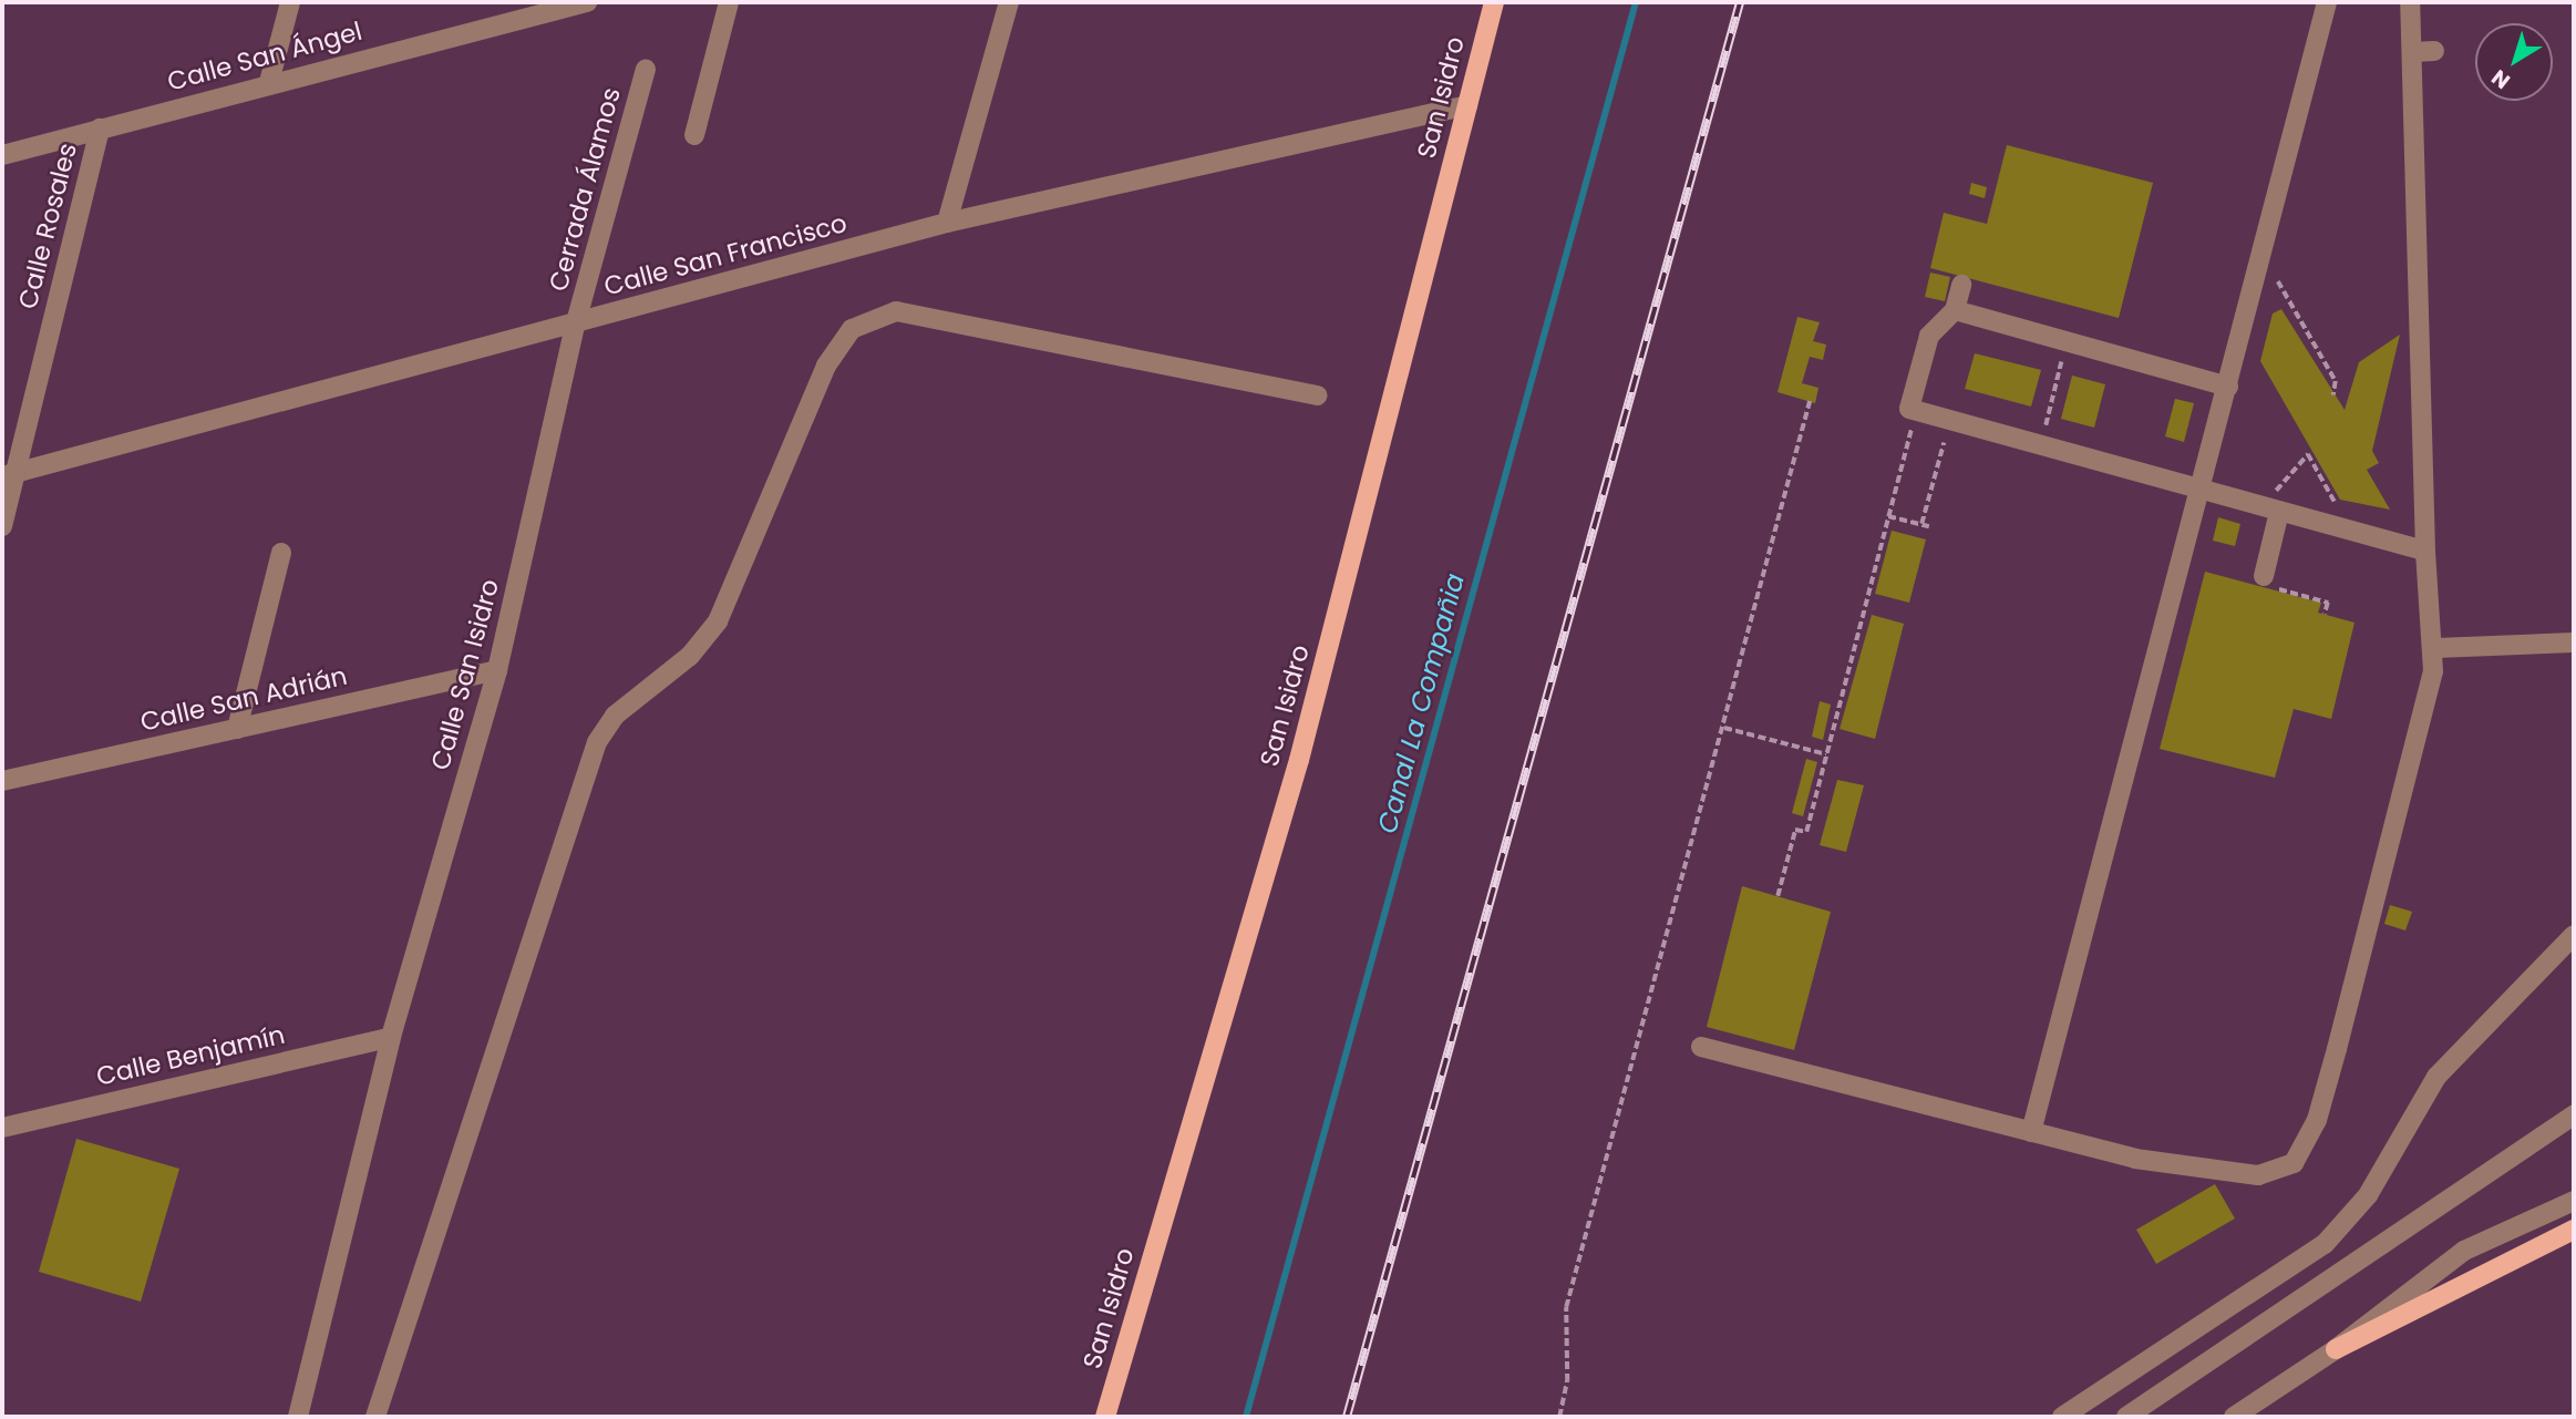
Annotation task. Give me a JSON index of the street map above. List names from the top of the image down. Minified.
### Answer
{"streets":{"main road":["San Isidro"],"street":["Calle San Ángel","Cerrada Álamos","Calle Rosales","Calle San Francisco","Calle San Isidro","Calle San Adrián","Calle Benjamín"]},"crossings":[["Calle San Ángel","Calle Rosales"],["San Isidro","Calle San Francisco"],["Cerrada Álamos","Calle San Francisco"],["Cerrada Álamos","Calle San Isidro"],["Calle Rosales","Calle San Francisco"],["Calle San Francisco","Calle San Isidro"],["Calle San Isidro","Calle San Adrián"],["Calle San Isidro","Calle Benjamín"]],"water":["Canal La Compañia"],"north":"bottom left"}
